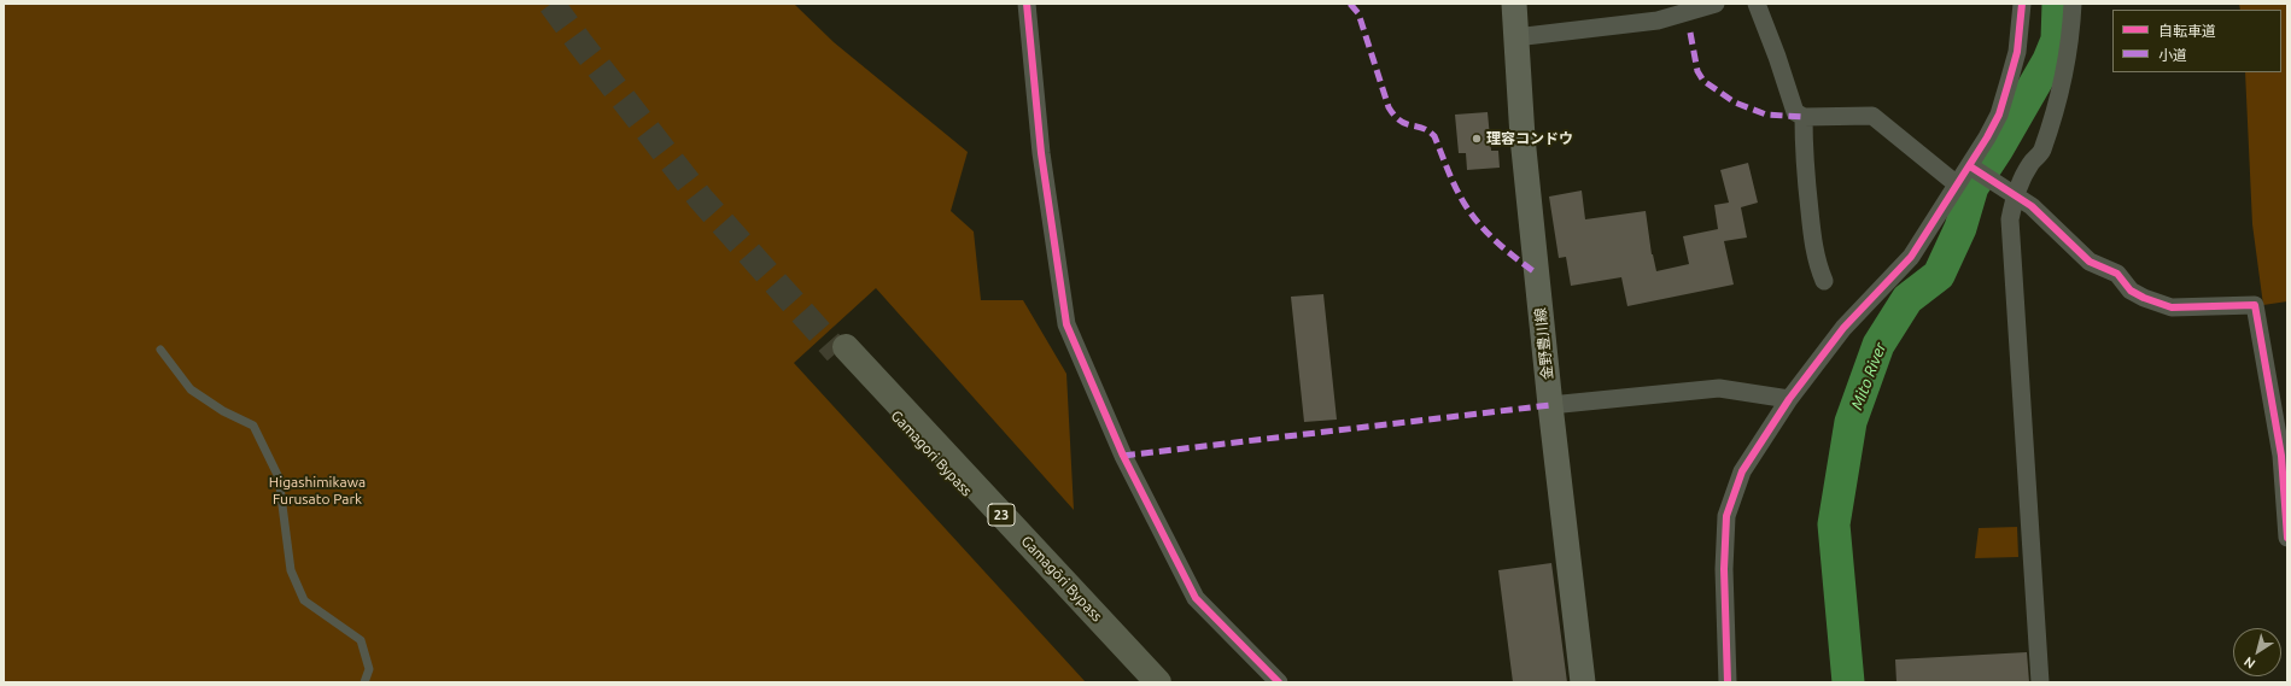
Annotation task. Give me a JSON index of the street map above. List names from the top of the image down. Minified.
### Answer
{"streets":{"highway":["Gamagori Bypass","23","Gamagōri Bypass"],"main road":["金野豊川線"]},"crossings":[["Gamagori Bypass","Gamagōri Bypass"]],"water":["Mito River"],"parks":["Higashimikawa Furusato Park"],"places":["理容コンドウ"],"legend":["自転車道","小道"],"north":"bottom left"}
